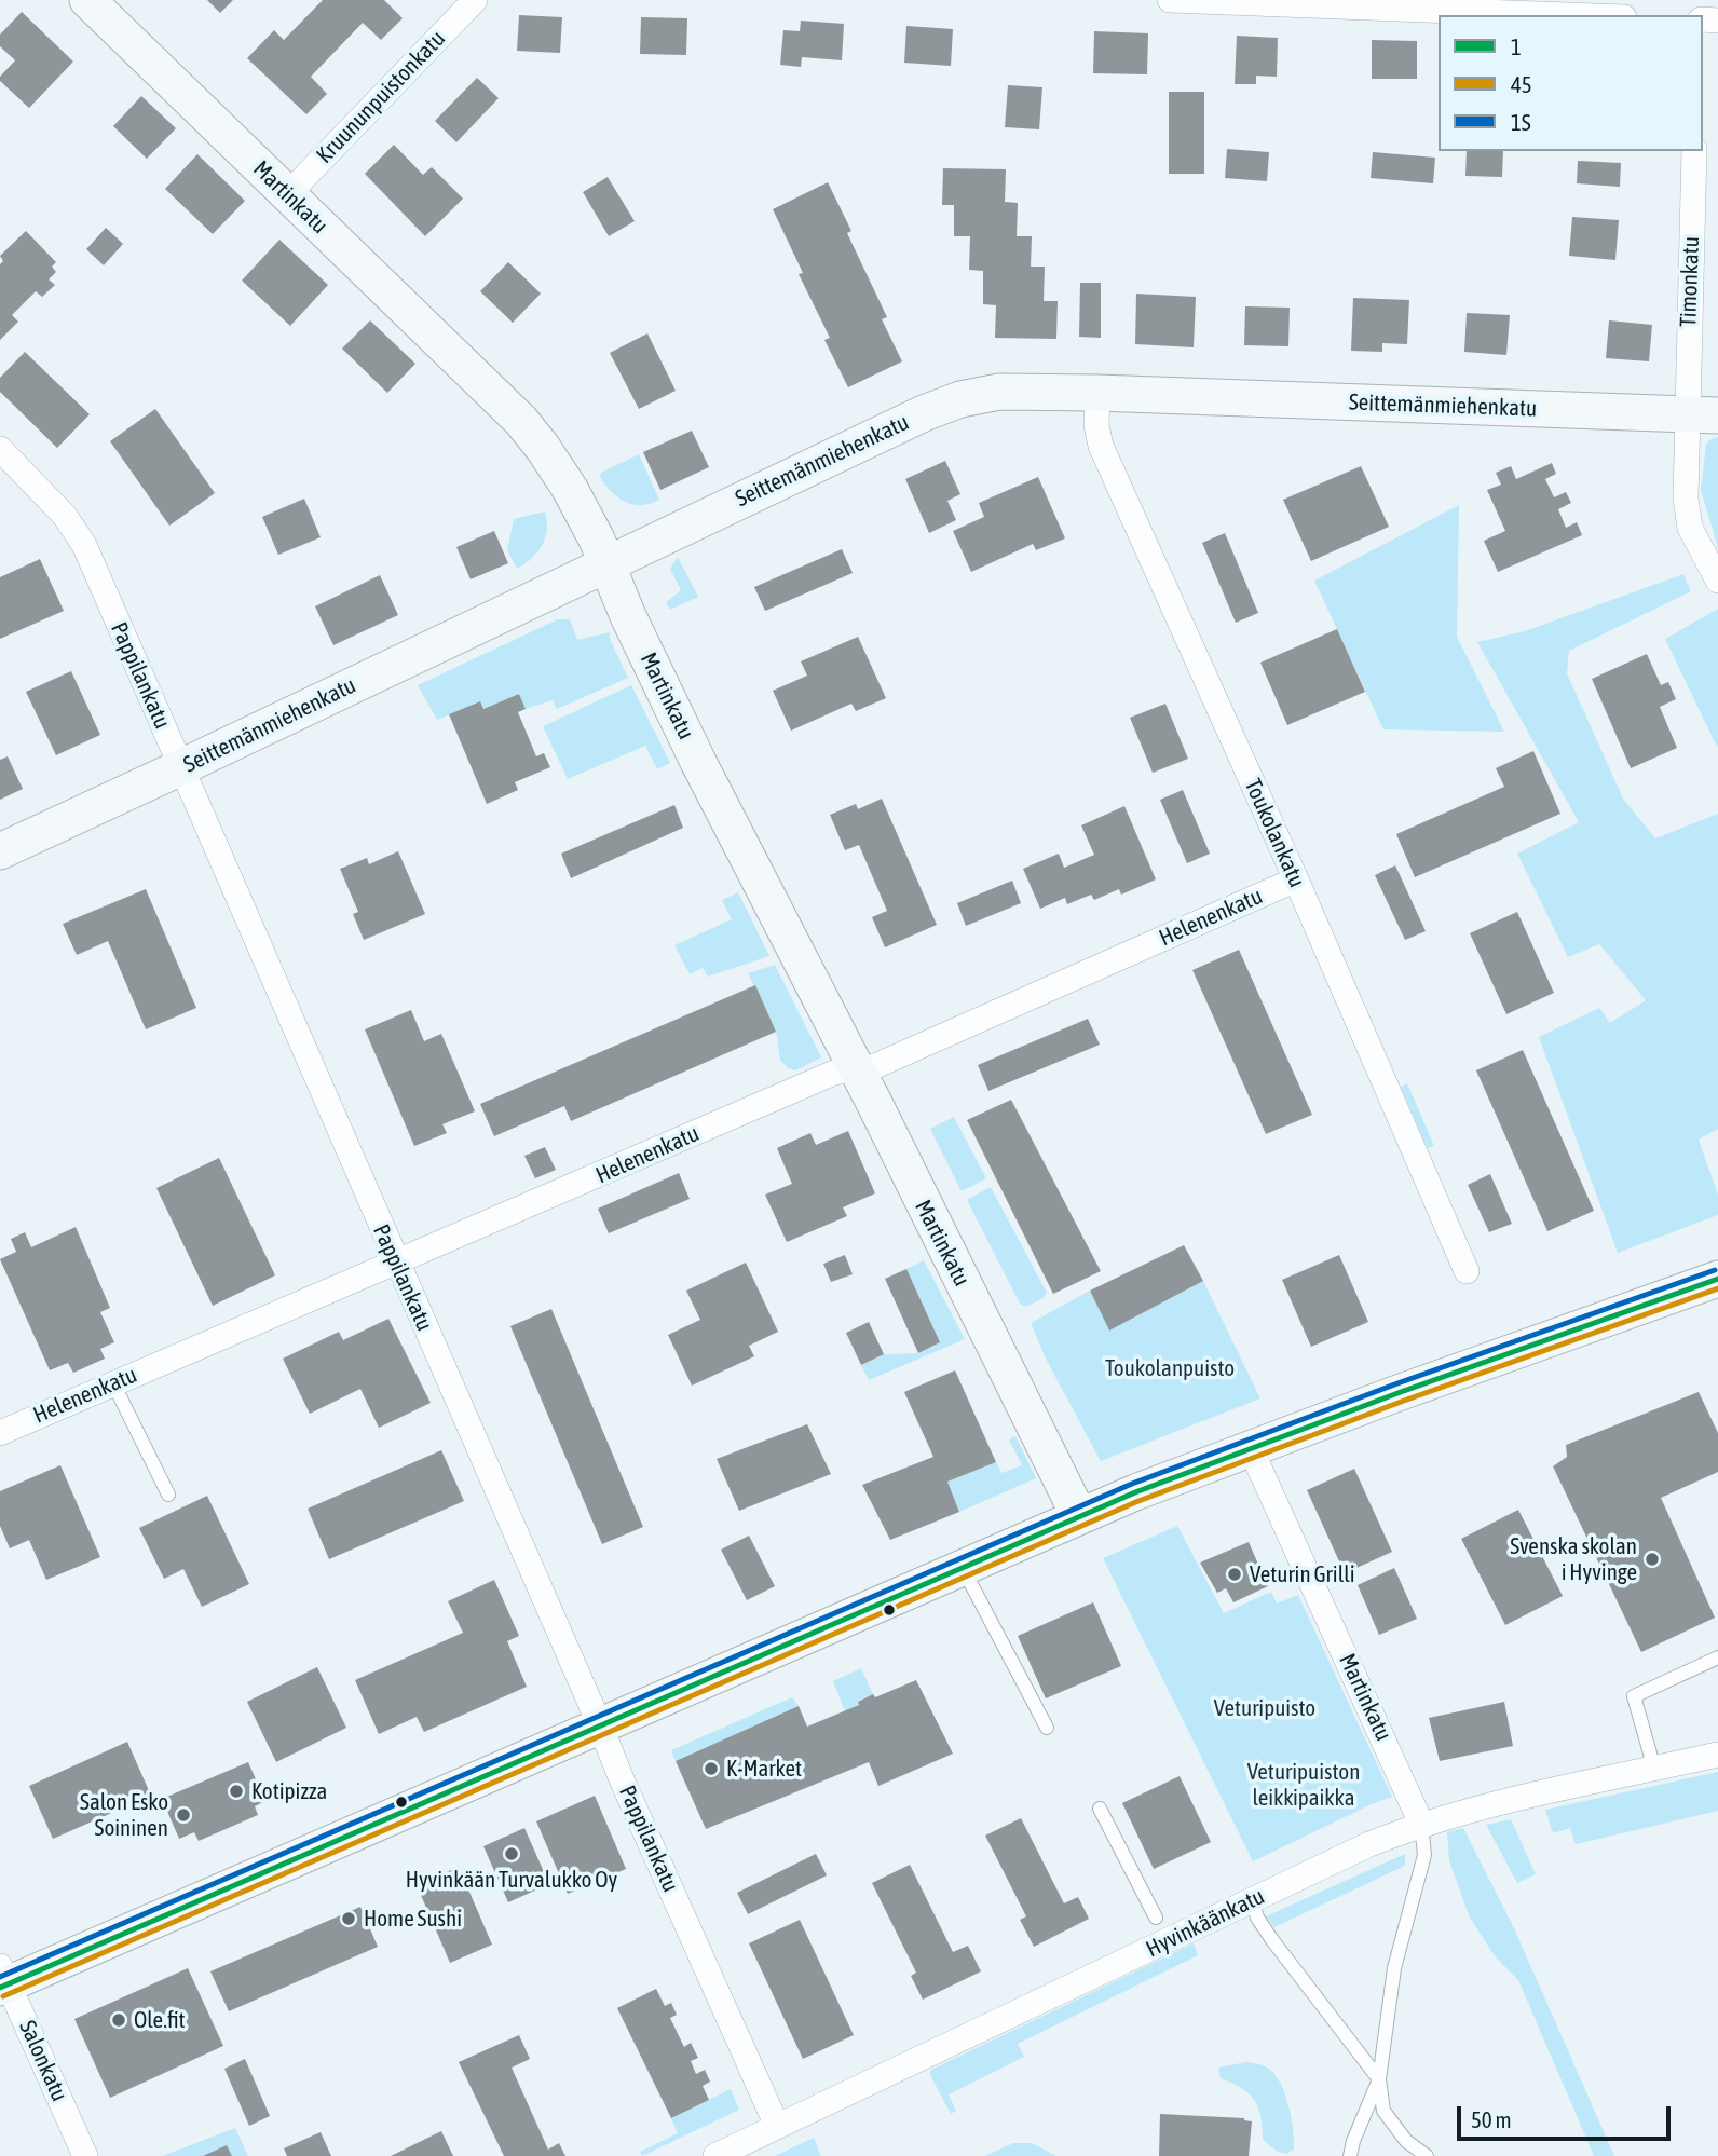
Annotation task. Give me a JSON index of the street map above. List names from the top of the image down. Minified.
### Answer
{"streets":{"street":["Kruununpuistonkatu","Martinkatu","Timonkatu","Seittemänmiehenkatu","Pappilankatu","Toukolankatu","Helenenkatu","Hyvinkäänkatu","Salonkatu"]},"crossings":[["Kruununpuistonkatu","Martinkatu"],["Martinkatu","Seittemänmiehenkatu"],["Martinkatu","Helenenkatu"],["Martinkatu","Hyvinkäänkatu"],["Timonkatu","Seittemänmiehenkatu"],["Seittemänmiehenkatu","Pappilankatu"],["Seittemänmiehenkatu","Toukolankatu"],["Pappilankatu","Helenenkatu"],["Pappilankatu","Hyvinkäänkatu"],["Toukolankatu","Helenenkatu"]],"parks":["Toukolanpuisto","Veturipuisto","Veturipuiston leikkipaikka"],"places":["Svenska skolan i Hyvinge","Veturin Grilli","K-Market","Kotipizza","Salon Esko Soininen","Hyvinkään Turvalukko Oy","Home Sushi","Ole.fit"],"lines":["transit line 1S","transit line 1","transit line 45"],"legend":["1","45","1S"],"scale_bar":"50 m"}
